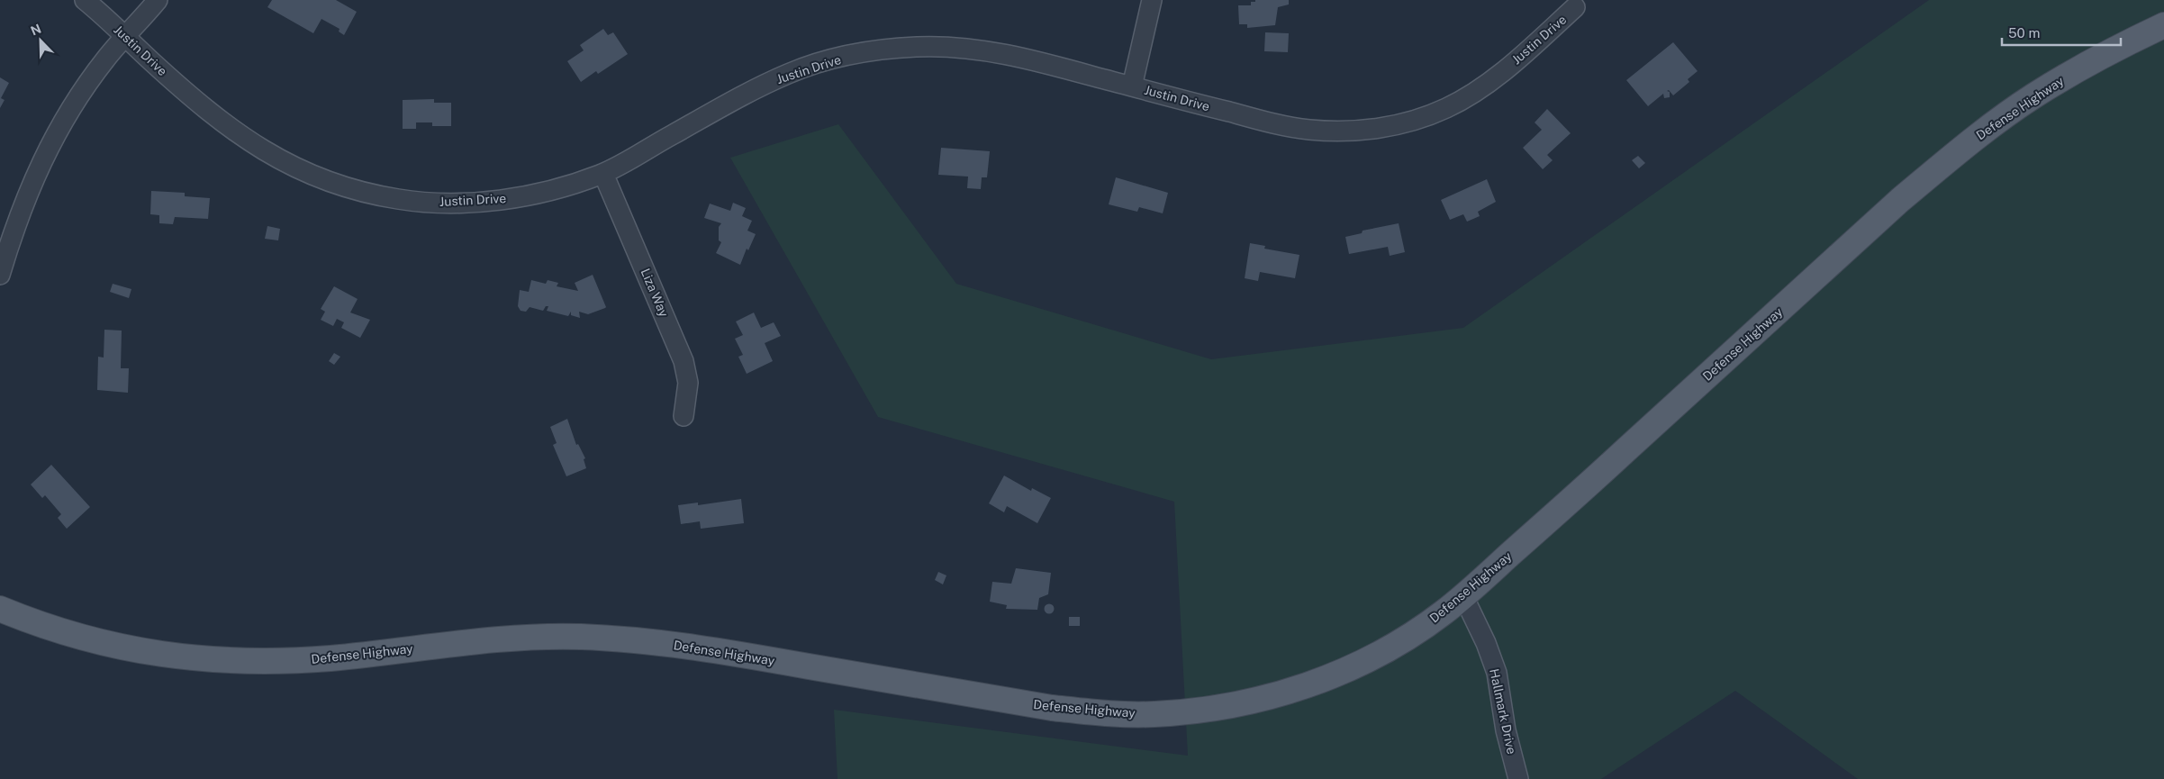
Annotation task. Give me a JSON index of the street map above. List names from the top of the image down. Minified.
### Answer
{"streets":{"main road":["Defense Highway"],"street":["Justin Drive","Liza Way","Hallmark Drive"]},"crossings":[["Justin Drive","Liza Way"],["Defense Highway","Hallmark Drive"]],"scale_bar":"50 m","north":"top left"}
